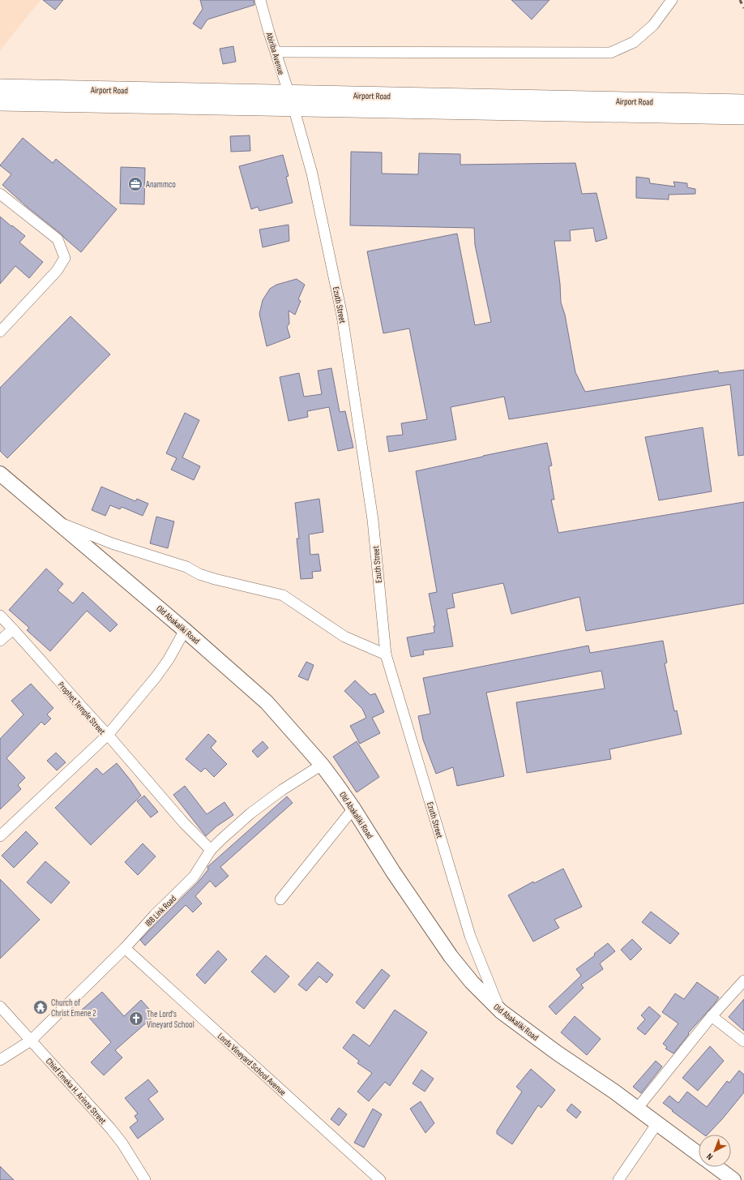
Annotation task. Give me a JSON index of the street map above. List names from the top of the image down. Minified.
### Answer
{"streets":{"main road":["Airport Road","Old Abakaliki Road"],"street":["Abiriba Avenue","Ezuth Street","Prophet Temple Street","IBB Link Road","Lords Vineyard School Avenue","Chief Emeka H. Arinze Street"]},"crossings":[["Abiriba Avenue","Airport Road"],["Abiriba Avenue","Ezuth Street"],["Airport Road","Ezuth Street"],["Ezuth Street","Old Abakaliki Road"],["Old Abakaliki Road","IBB Link Road"],["IBB Link Road","Lords Vineyard School Avenue"],["IBB Link Road","Chief Emeka H. Arinze Street"]],"places":{"office":["Anammco"],"temple":["Church of Christ Emene 2"],"church":["The Lord's Vineyard School"]},"north":"bottom left"}
